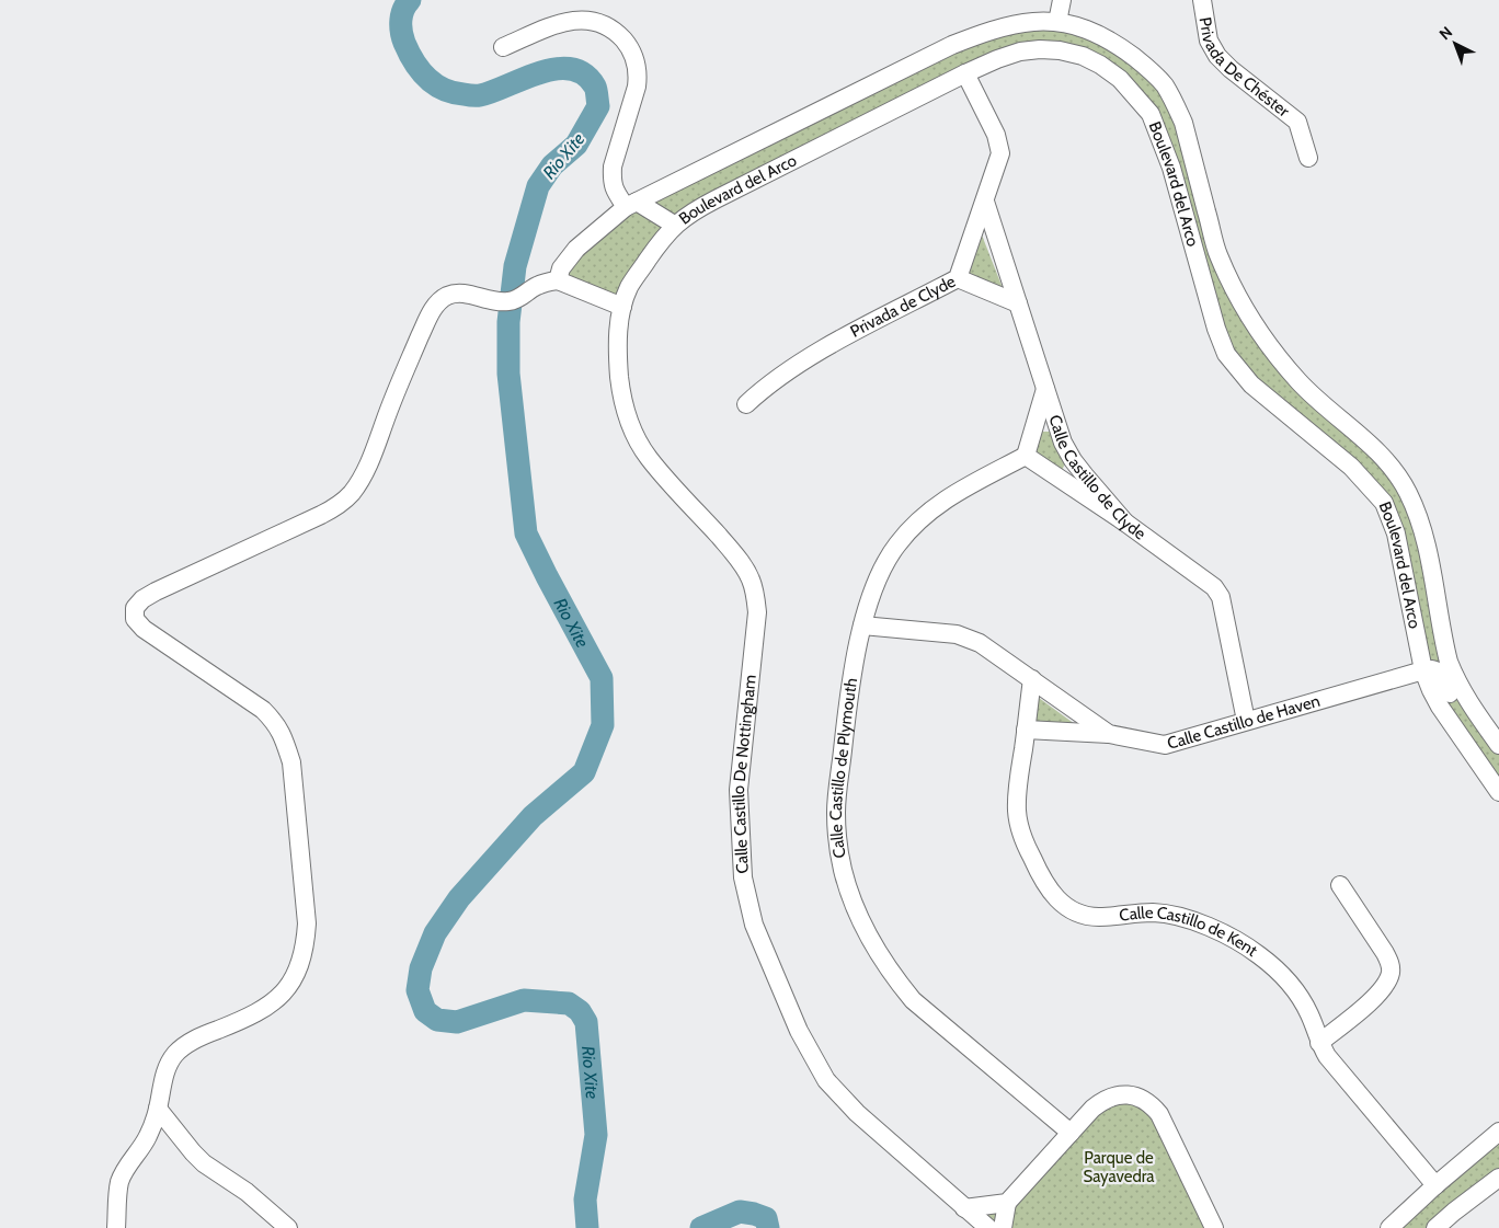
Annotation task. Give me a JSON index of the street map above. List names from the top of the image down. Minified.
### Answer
{"streets":{"street":["Privada De Chéster","Boulevard del Arco","Privada de Clyde","Calle Castillo de Clyde","Calle Castillo de Haven","Calle Castillo de Plymouth","Calle Castillo De Nottingham","Calle Castillo de Kent"]},"crossings":[["Boulevard del Arco","Privada de Clyde"],["Boulevard del Arco","Calle Castillo de Haven"],["Boulevard del Arco","Calle Castillo De Nottingham"],["Privada de Clyde","Calle Castillo de Clyde"],["Calle Castillo de Clyde","Calle Castillo de Haven"],["Calle Castillo de Haven","Calle Castillo de Plymouth"],["Calle Castillo de Haven","Calle Castillo de Kent"]],"water":["Rio Xite"],"parks":["Parque de Sayavedra"],"north":"top left"}
